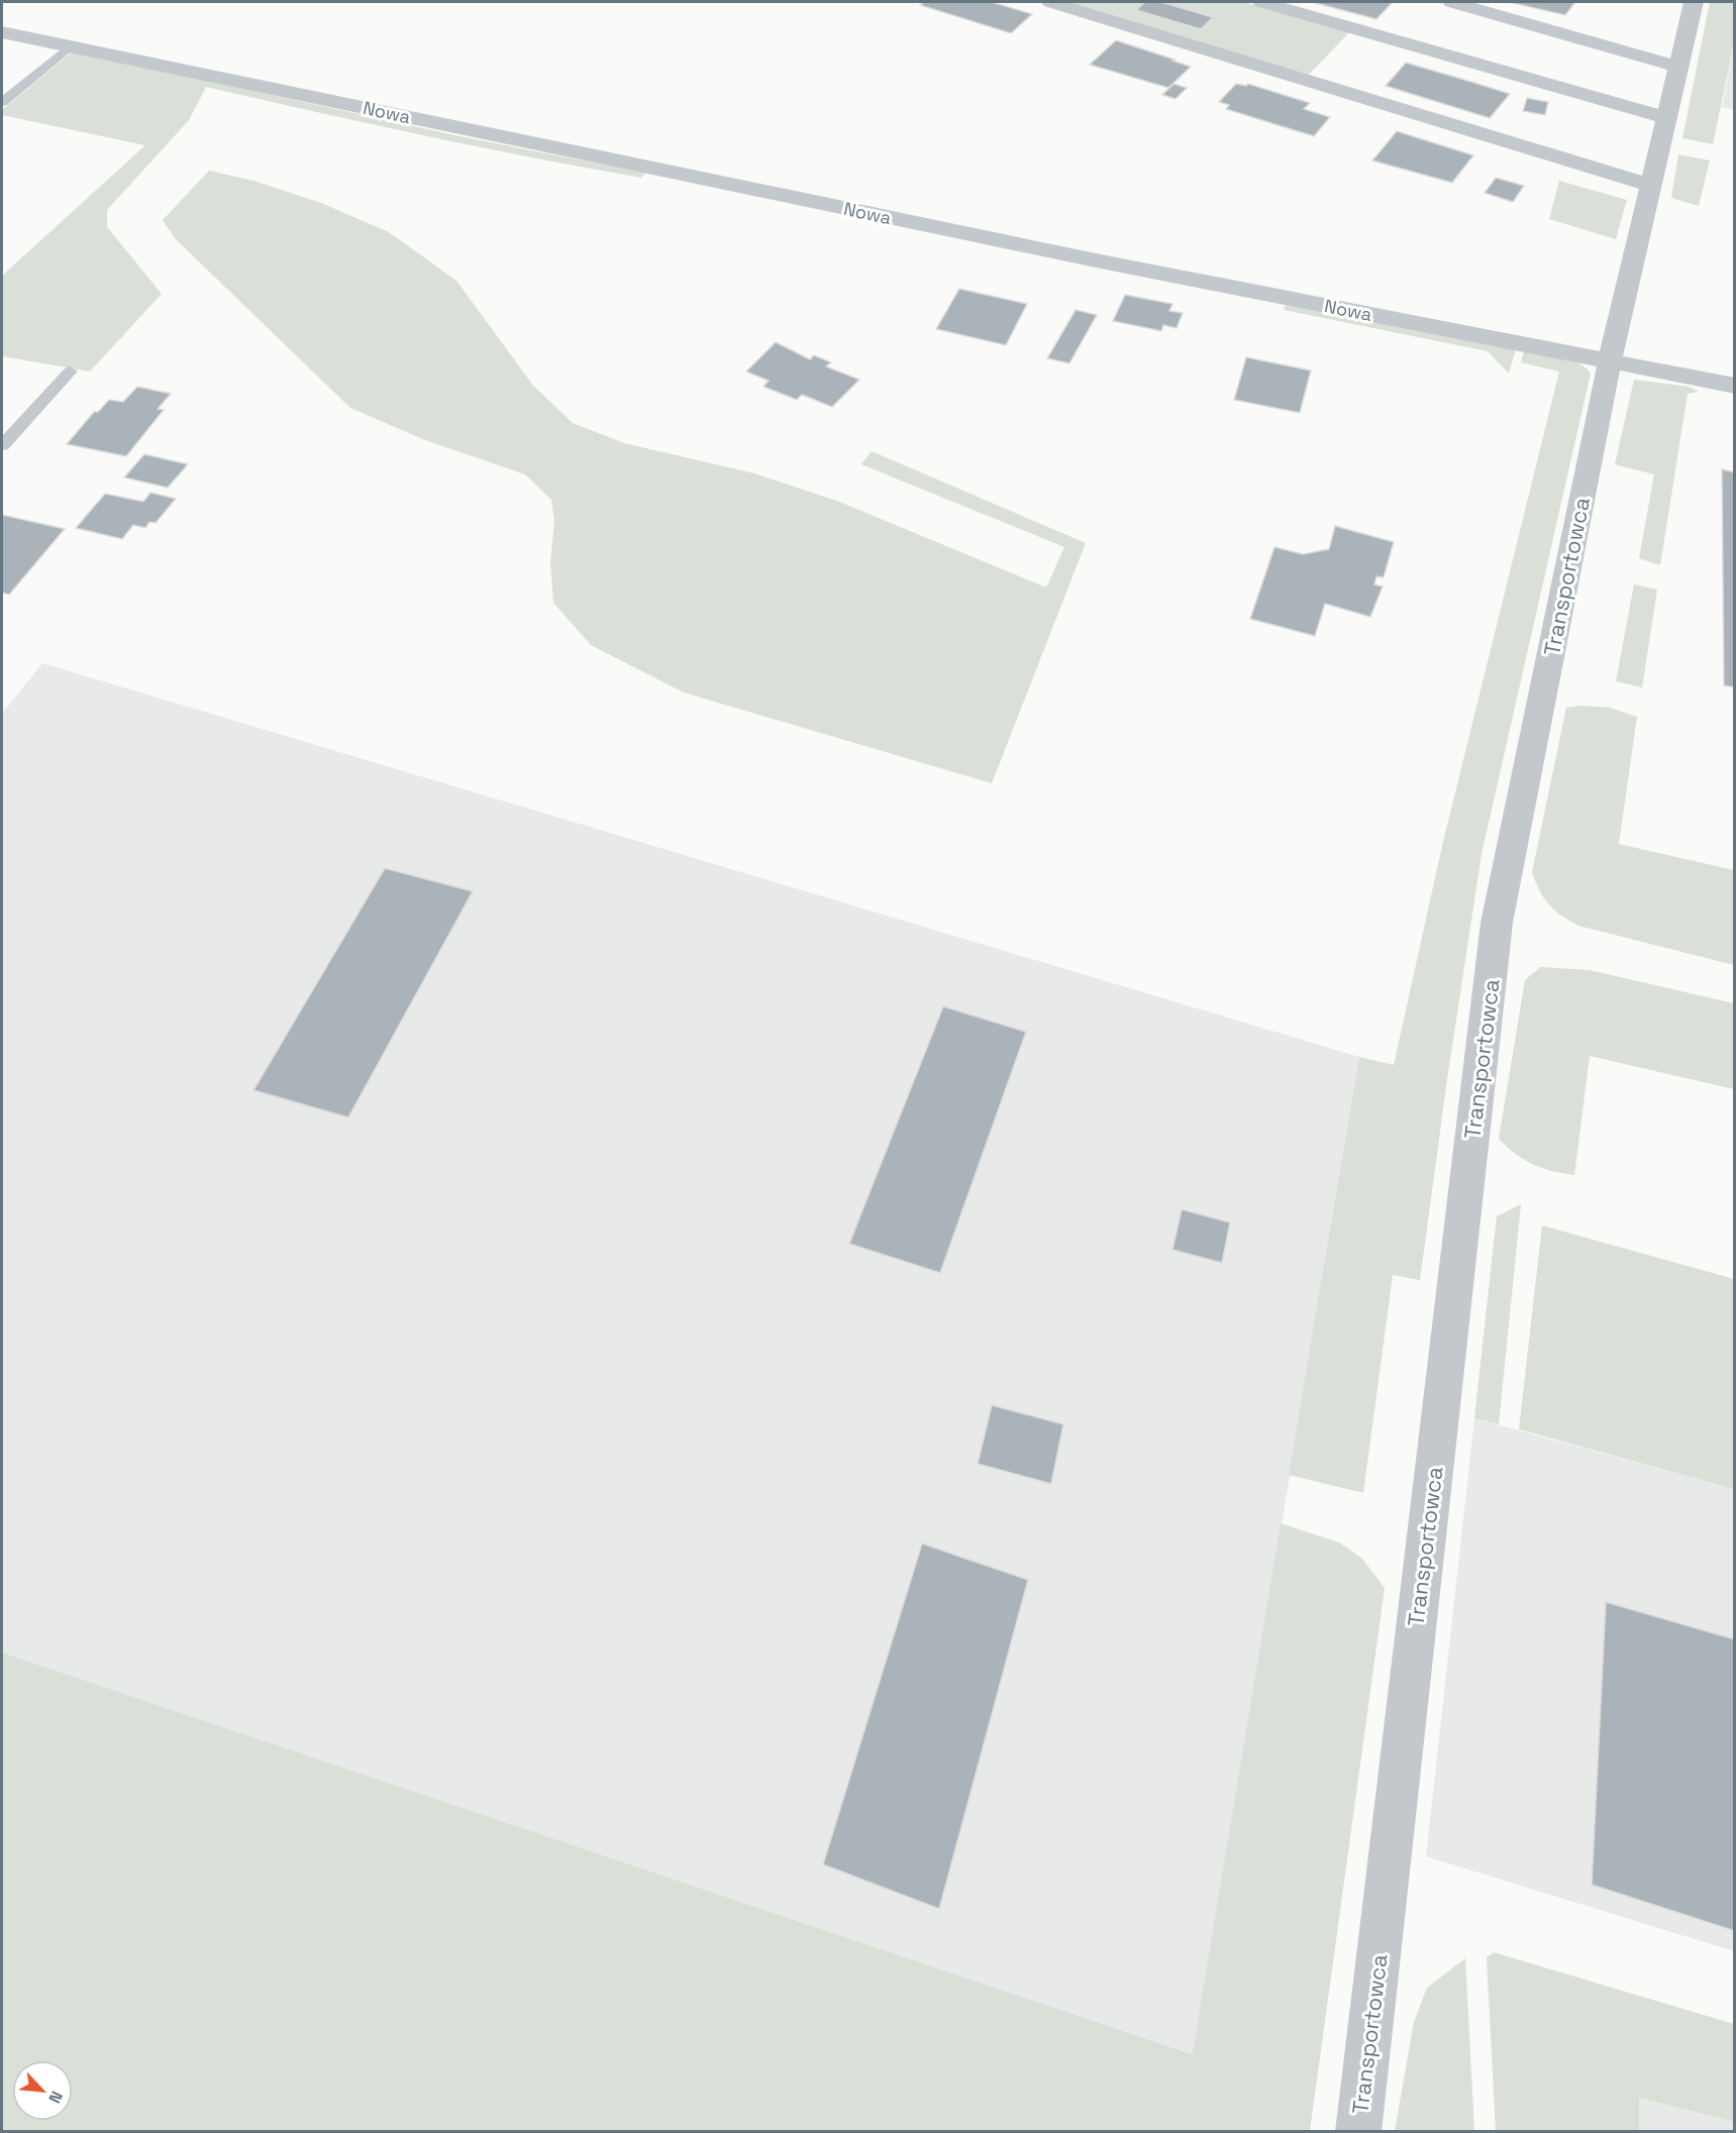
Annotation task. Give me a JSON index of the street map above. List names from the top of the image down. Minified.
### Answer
{"streets":{"street":["Nowa","Transportowca"]},"crossings":[["Nowa","Transportowca"]],"north":"bottom right"}
